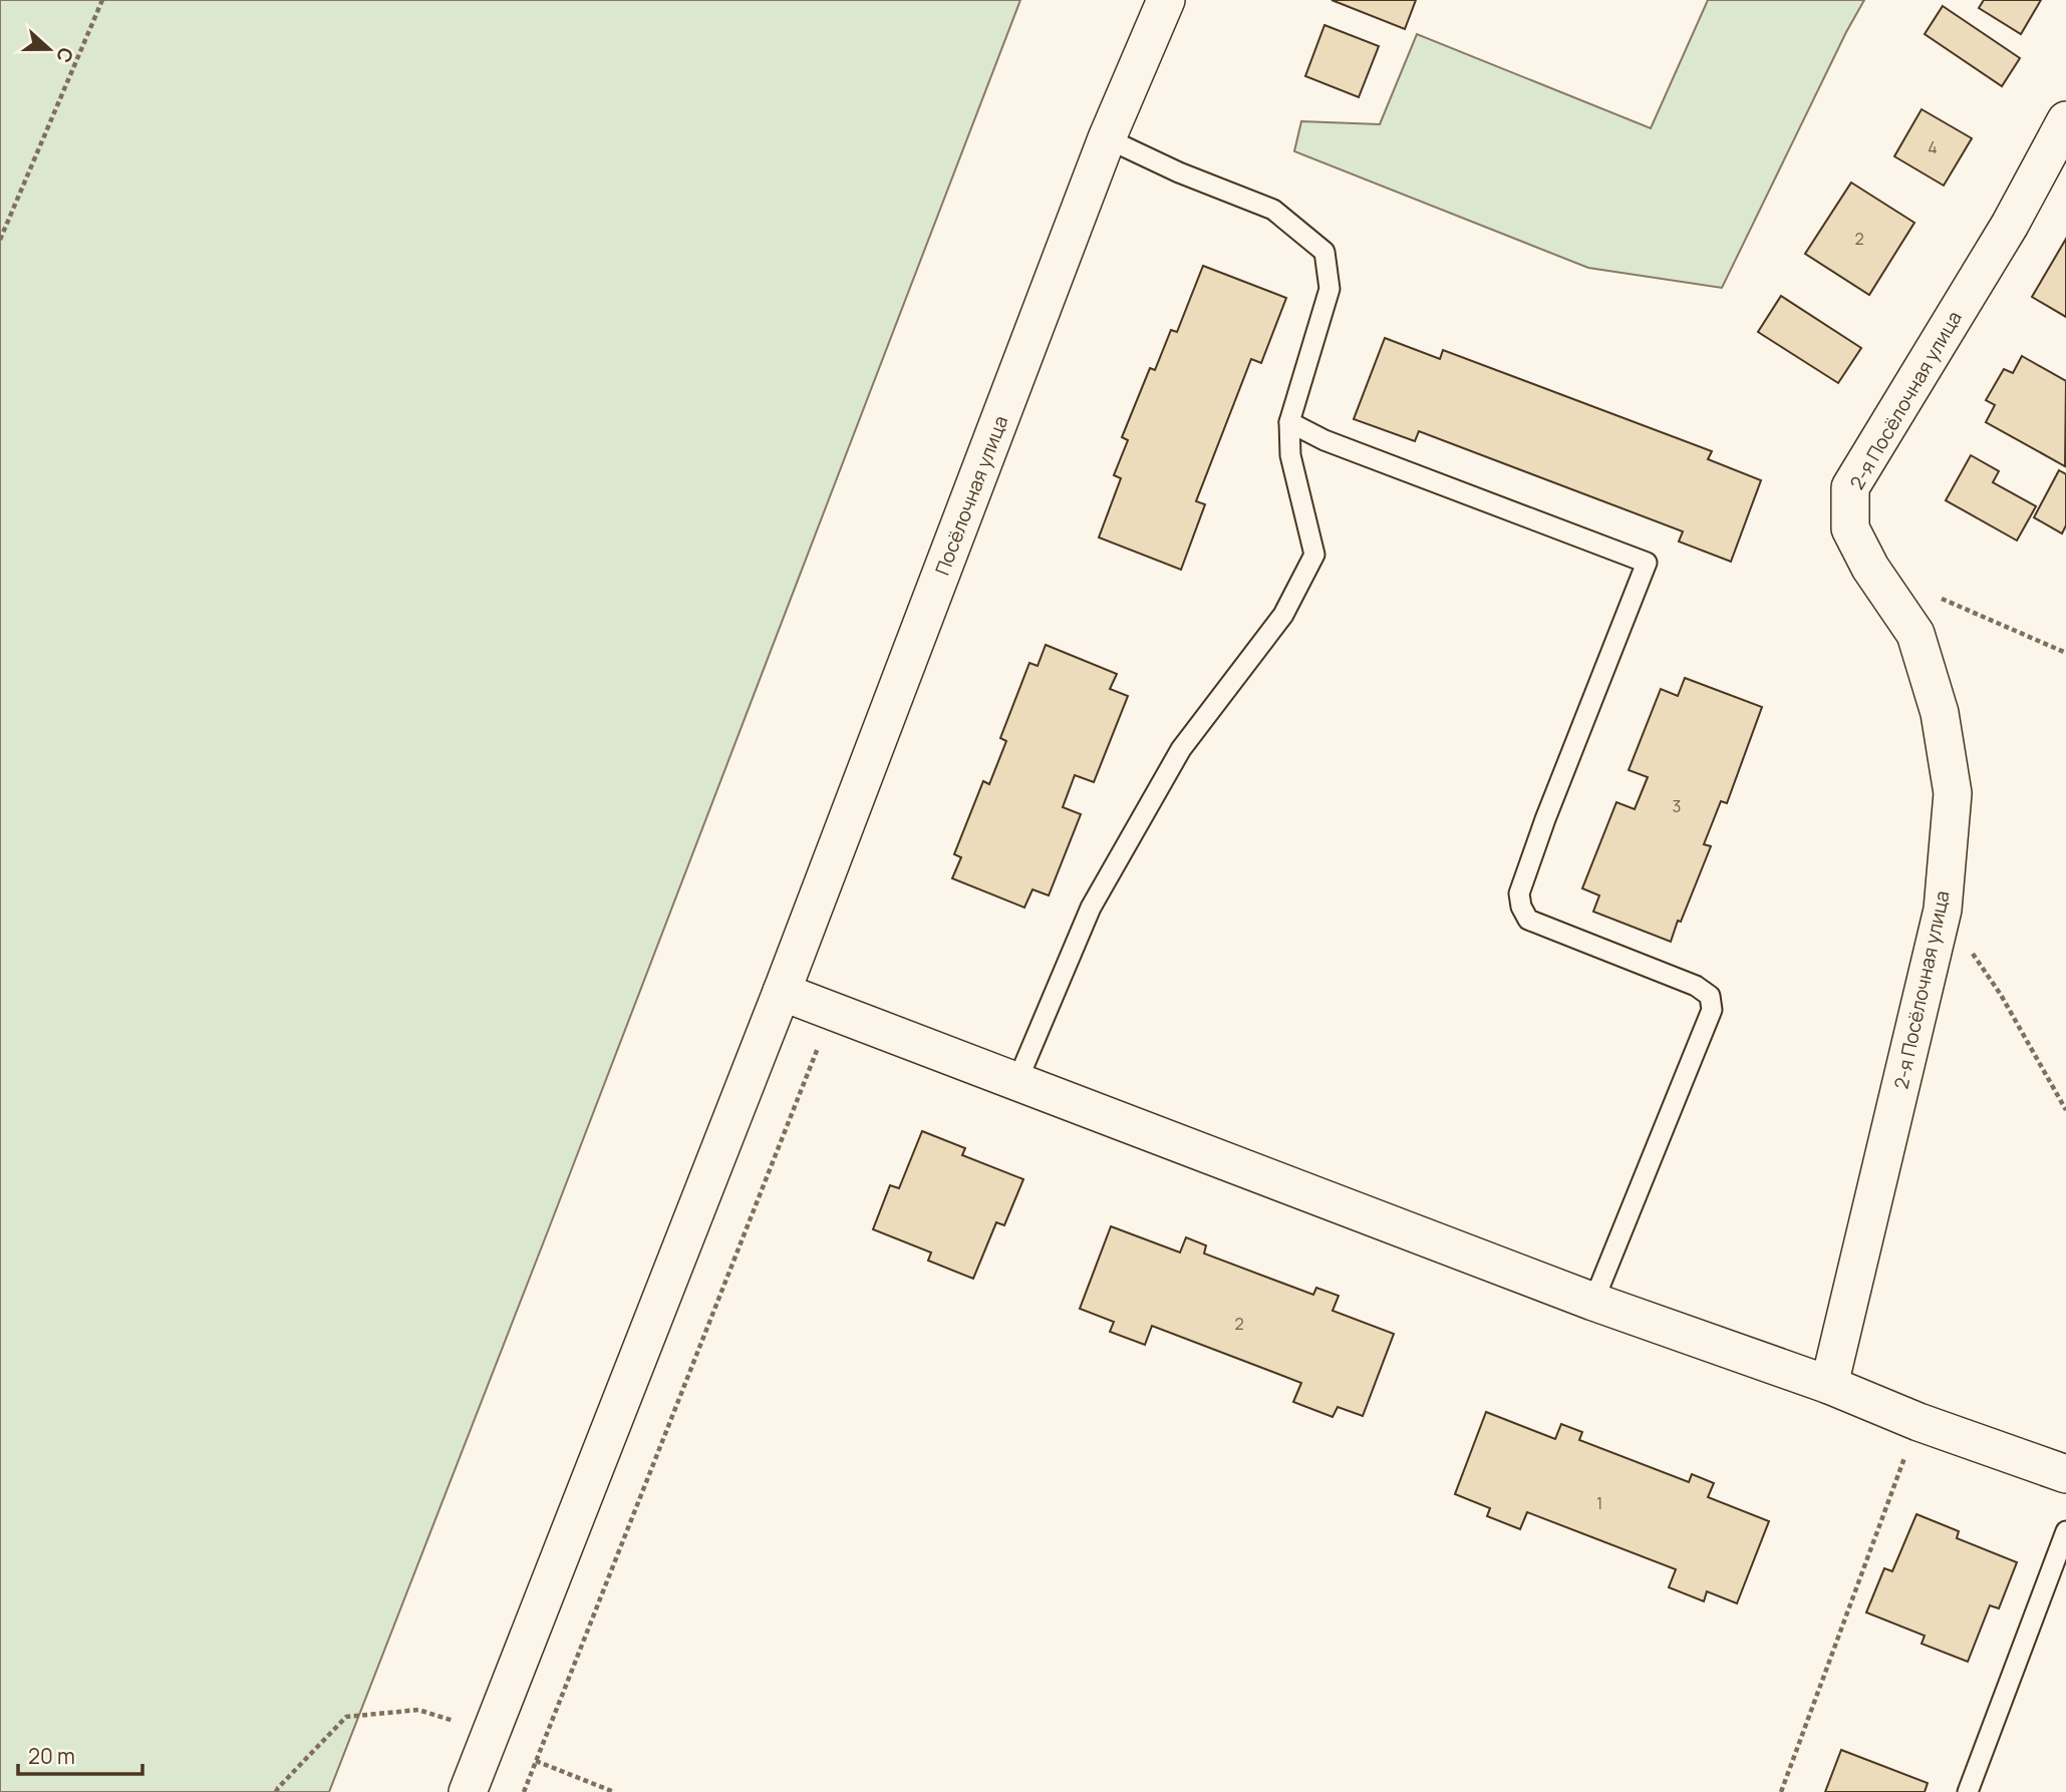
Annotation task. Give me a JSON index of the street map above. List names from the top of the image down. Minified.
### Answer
{"streets":{"street":["2-я Посёлочная улица","Посёлочная улица"]},"house_numbers":["4","2","3","2","1"],"scale_bar":"20 m","north":"right"}
